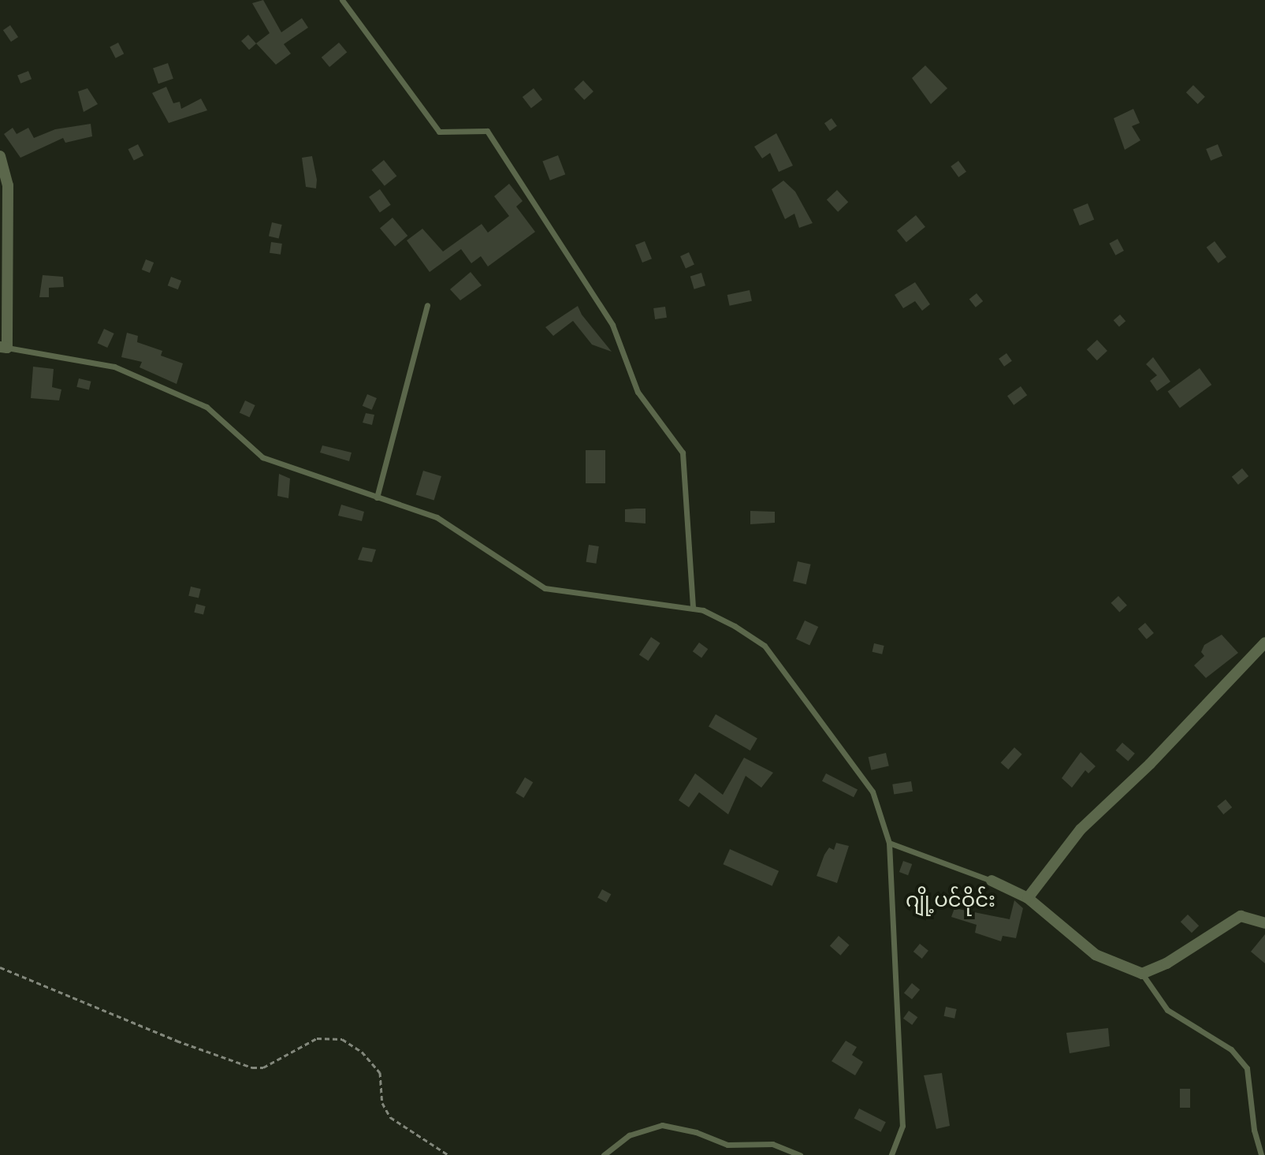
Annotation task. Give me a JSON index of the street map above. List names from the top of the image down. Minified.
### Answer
{"districts":["ဂျို့ပင်ဝိုင်း"]}
